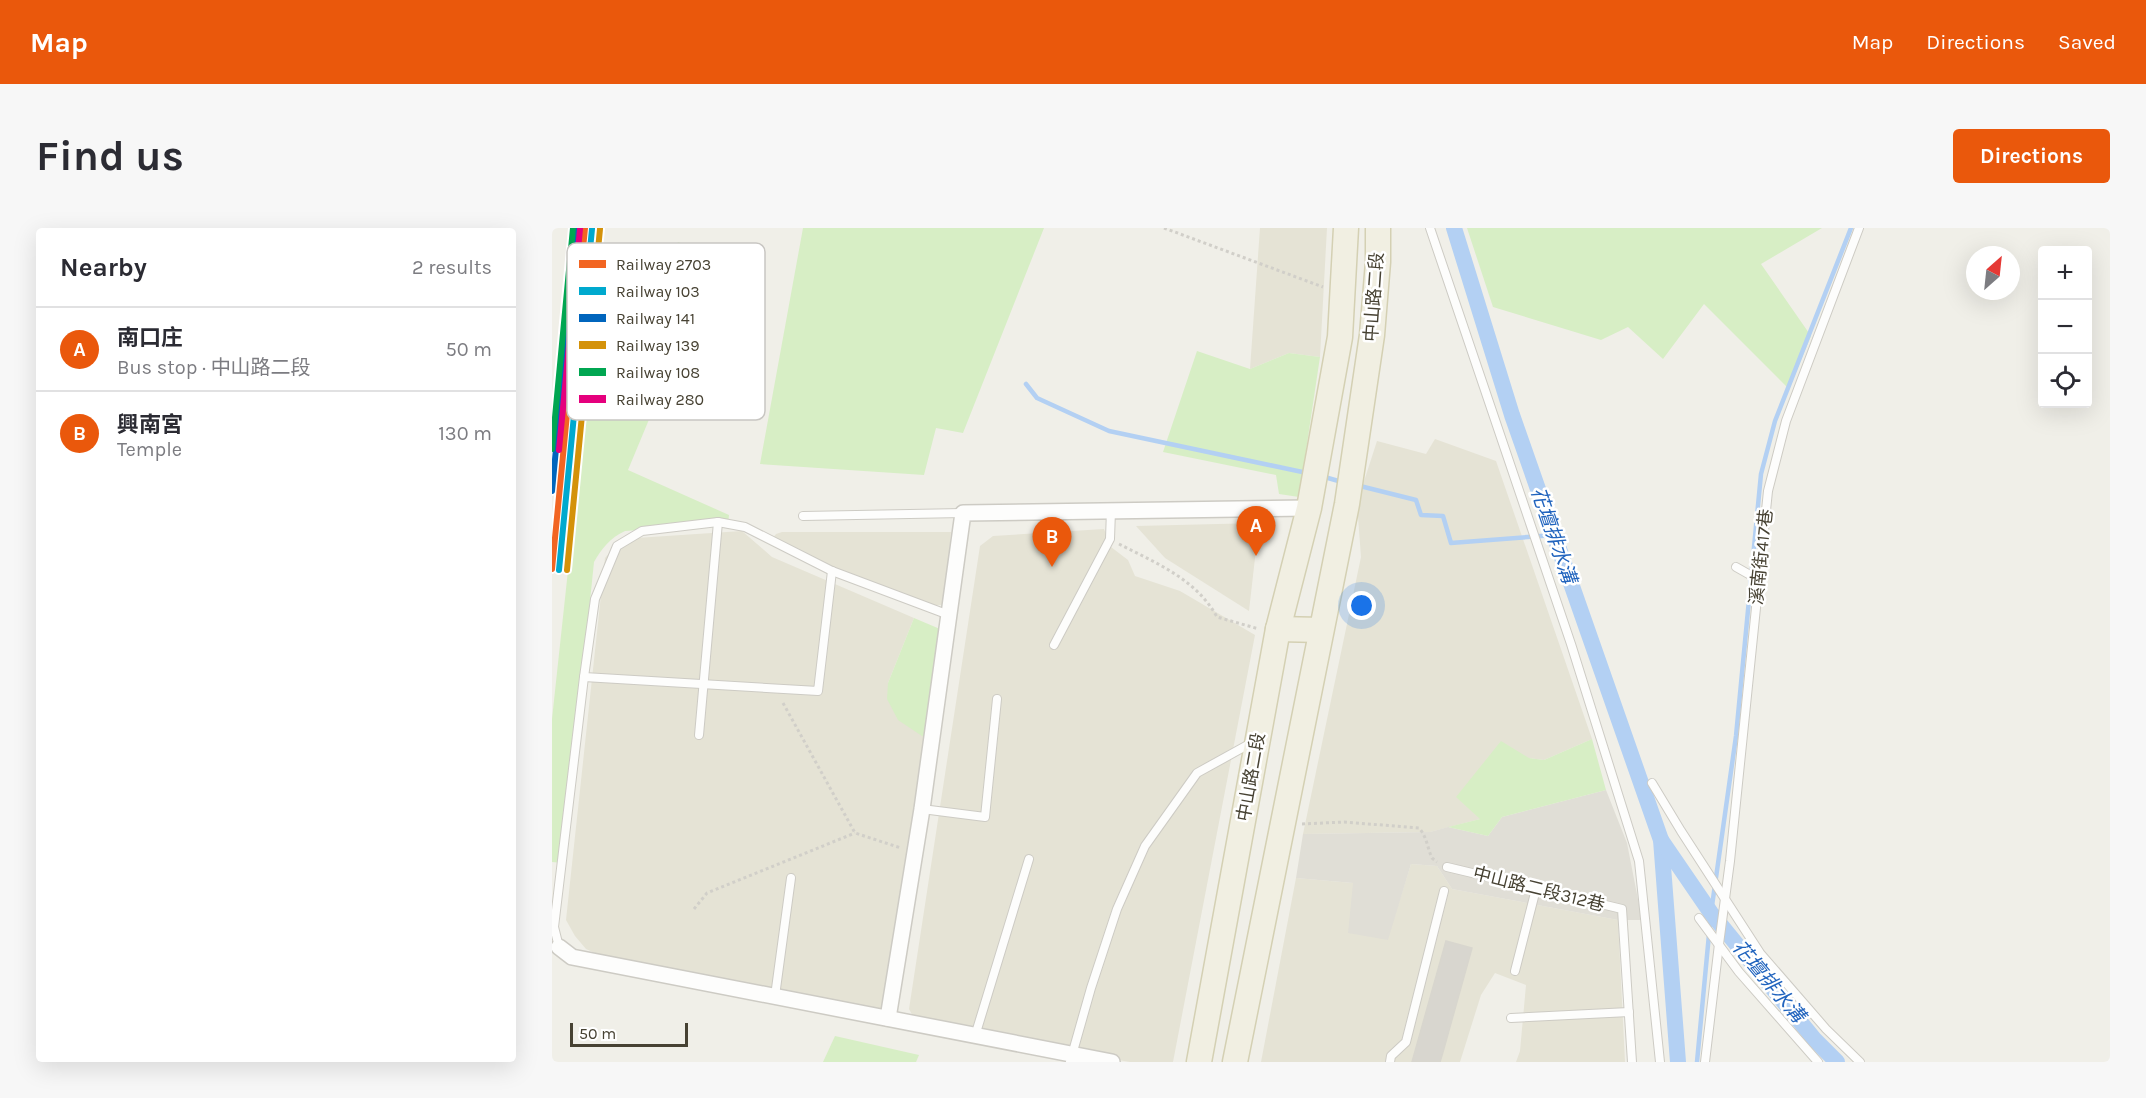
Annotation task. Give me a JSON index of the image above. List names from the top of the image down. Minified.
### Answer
{"streets":{"main road":["中山路二段"],"lane":["溪南街417巷","中山路二段312巷"]},"water":["花壇排水溝"],"lines":["rail line 2703","rail line 141","rail line 108","rail line 103","rail line 139","rail line 280"],"legend":["Railway 2703","Railway 103","Railway 141","Railway 139","Railway 108","Railway 280"],"scale_bar":"50 m","north":"top right","page":{"header":"Map","nav":["Map","Directions","Saved"],"buttons":"Directions","title":"Find us","heading":["Nearby","2 results"],"map_buttons":["+","−"],"list":[{"mark":"A","name":"南口庄","note":"Bus stop · 中山路二段","value":"50 m"},{"mark":"B","name":"興南宮","note":"Temple","value":"130 m"}],"pins":["A","B"],"scale":"50 m"}}
